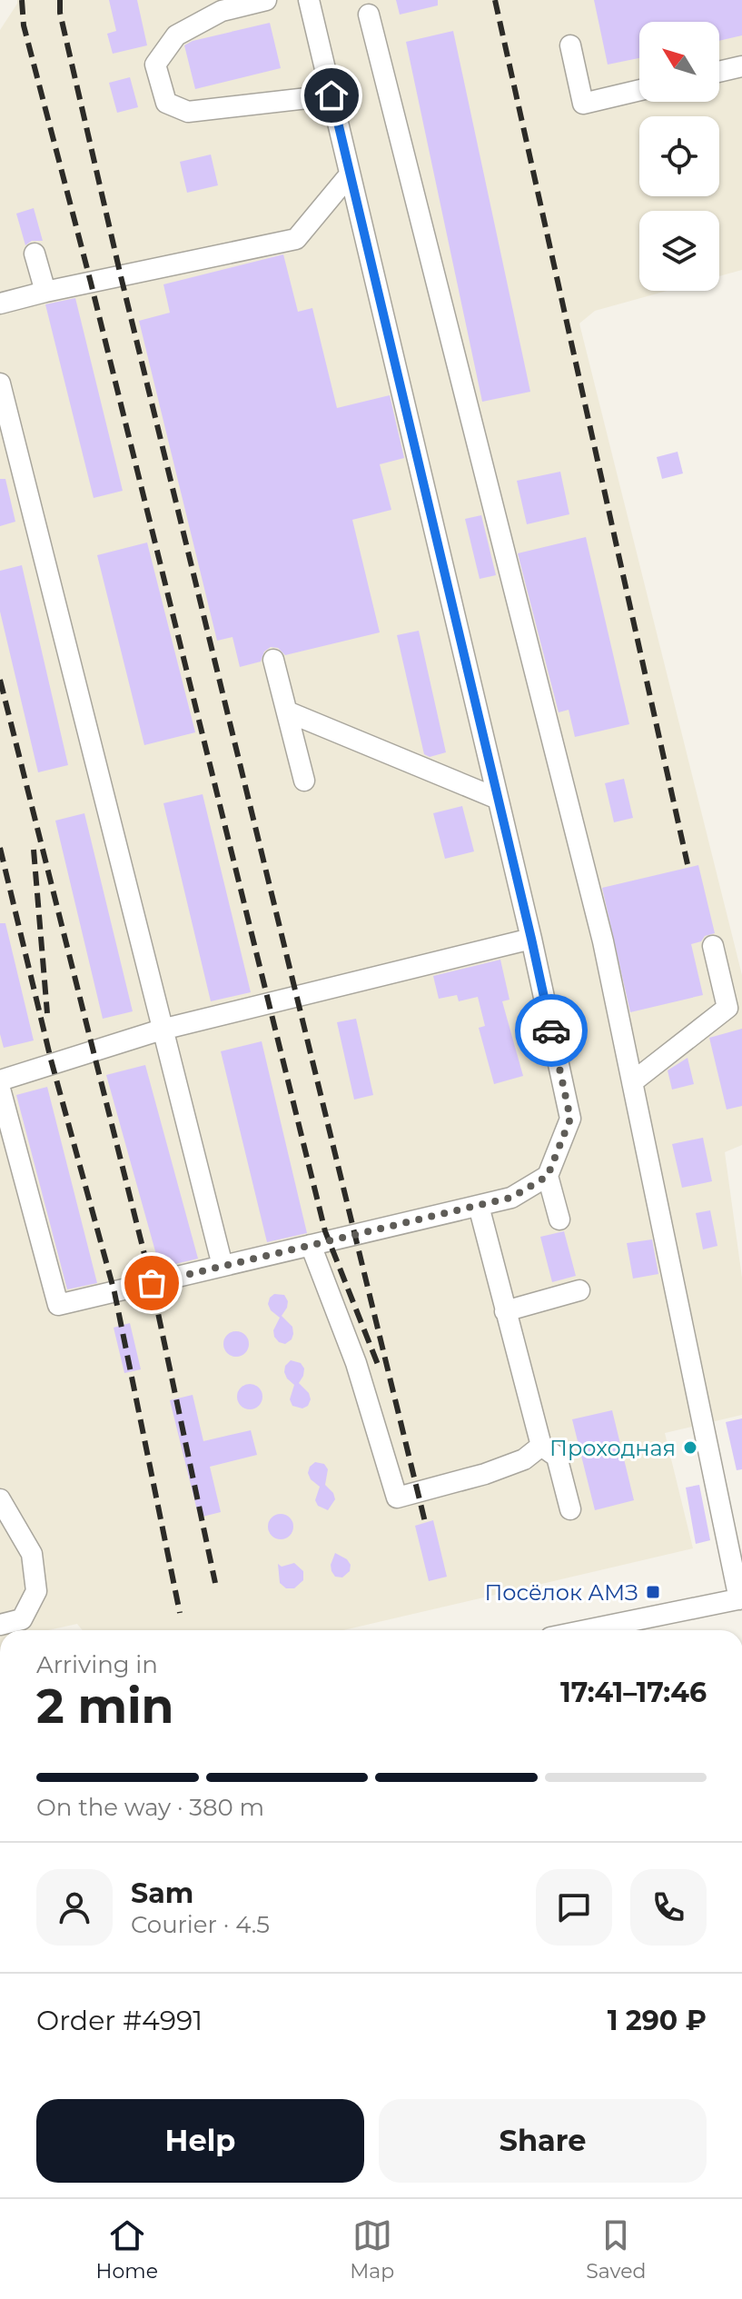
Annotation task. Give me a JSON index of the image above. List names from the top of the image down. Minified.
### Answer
{"places":{"other":["Проходная"],"transit":["Посёлок АМЗ"]},"north":"top left","page":{"heading":["2 min","Arriving in","17:41–17:46"],"panel":["Sam","Courier · 4.5","Order #4991","1 290 ₽"],"bar":"On the way · 380 m","buttons":["Help","Share"],"tabs":["Home","Map","Saved"]}}
